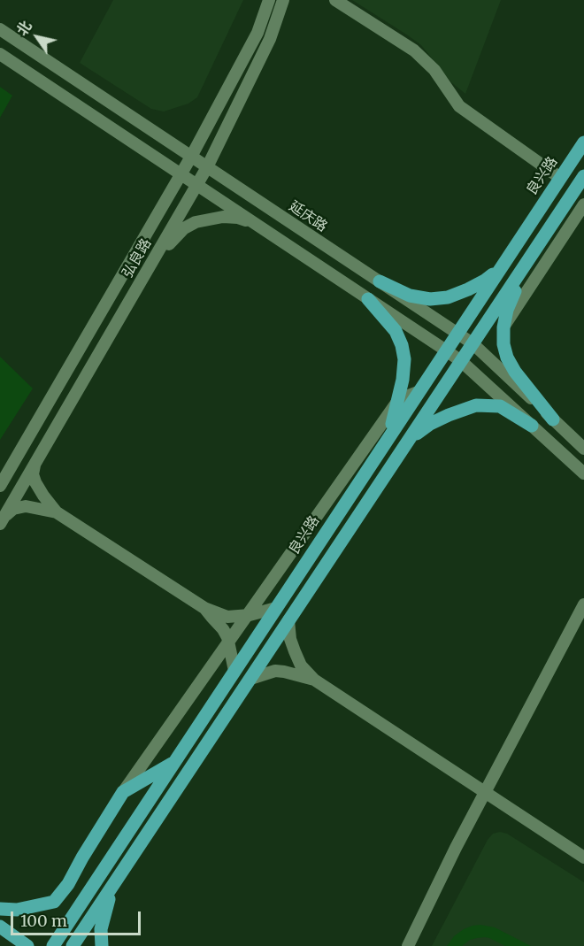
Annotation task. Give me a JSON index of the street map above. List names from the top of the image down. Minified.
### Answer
{"streets":{"main road":["良兴路"],"street":["延庆路","弘良路"]},"crossings":[["良兴路","延庆路"],["延庆路","弘良路"]],"scale_bar":"100 m","north":"top left"}
